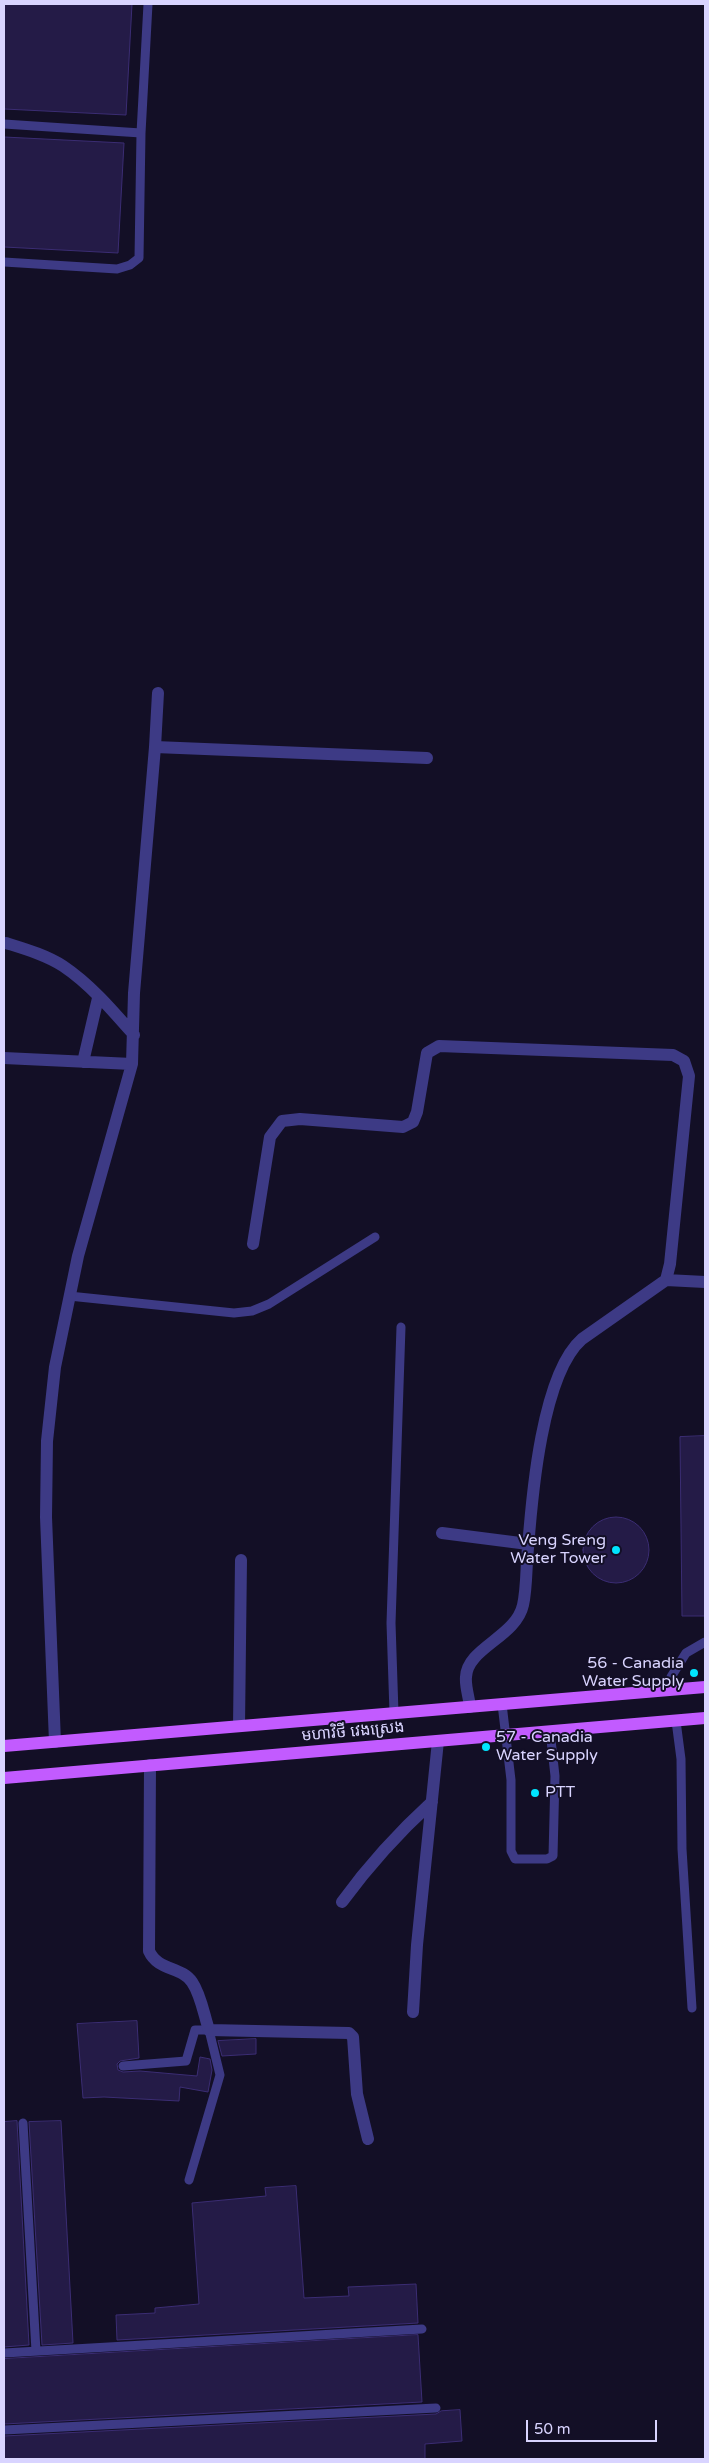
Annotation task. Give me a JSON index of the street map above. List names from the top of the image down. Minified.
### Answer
{"streets":{"main road":["មហាវិថី វេងស្រេង"]},"places":["Veng Sreng Water Tower","56 - Canadia Water Supply","57 - Canadia Water Supply","PTT"],"scale_bar":"50 m"}
